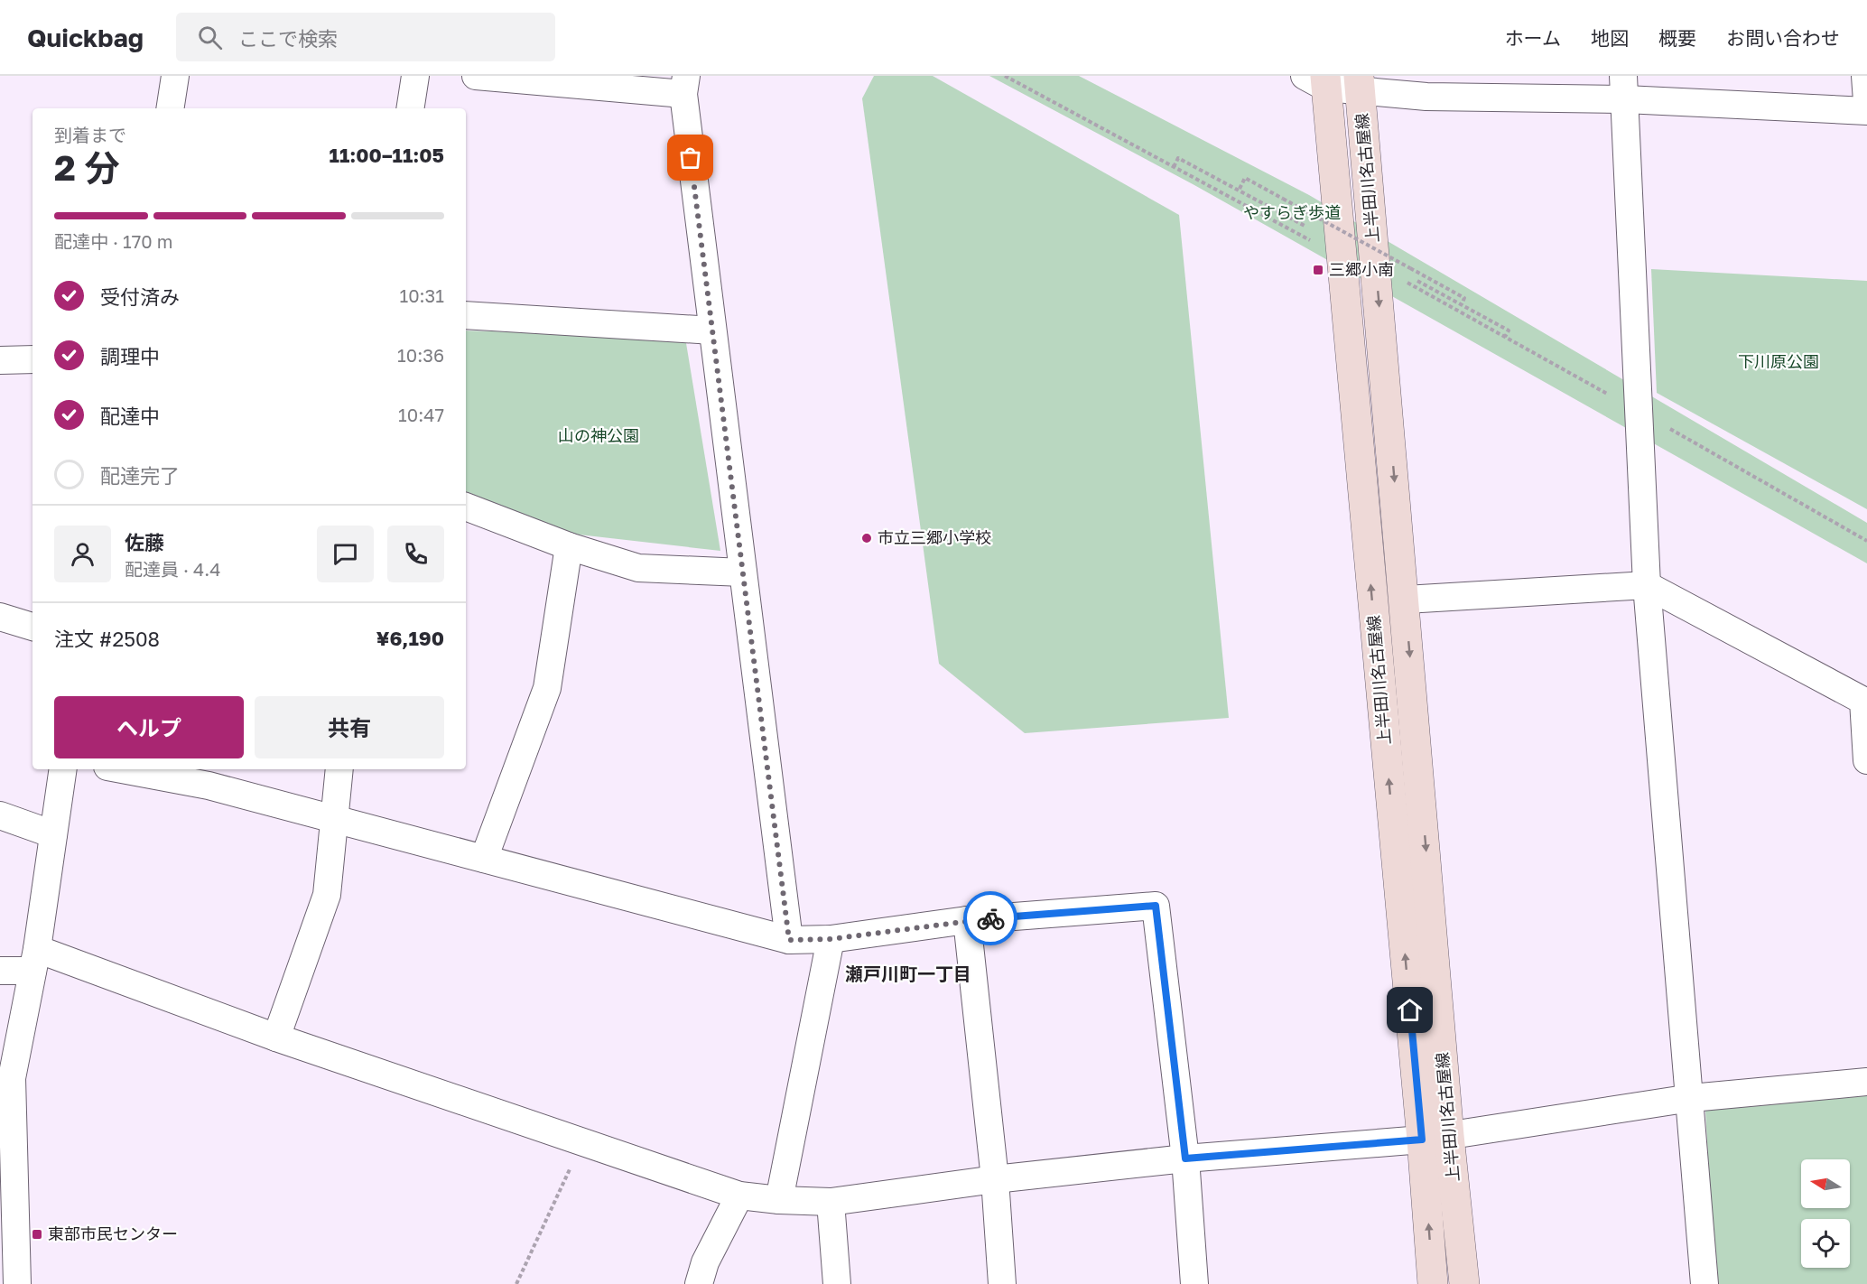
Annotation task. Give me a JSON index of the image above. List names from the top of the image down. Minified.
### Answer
{"streets":{"main road":["上半田川名古屋線"]},"districts":["瀬戸川町一丁目"],"parks":["やすらぎ歩道","下川原公園","山の神公園"],"places":{"transit":["三郷小南","東部市民センター"],"other":["市立三郷小学校"]},"north":"left","page":{"header":"Quickbag","search":"ここで検索","nav":["ホーム","地図","概要","お問い合わせ"],"heading":["2 分","到着まで","11:00–11:05"],"panel":["佐藤","配達員 · 4.4","注文 #2508","¥6,190"],"bar":"配達中 · 170 m","list":[["受付済み","10:31"],["調理中","10:36"],["配達中","10:47"],"配達完了"],"buttons":["ヘルプ","共有"]}}
